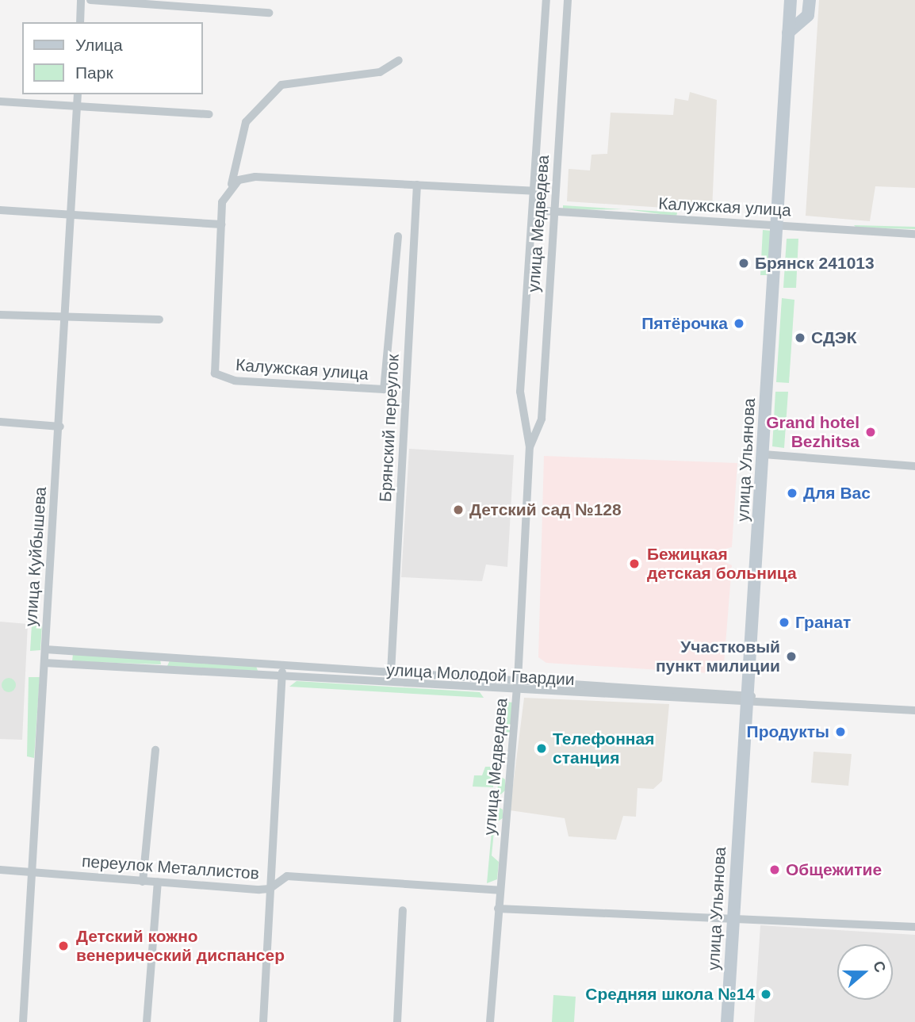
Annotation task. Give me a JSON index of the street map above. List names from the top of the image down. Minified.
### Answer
{"streets":{"main road":["улица Ульянова"],"street":["Калужская улица","улица Медведева","Брянский переулок","улица Куйбышева","улица Молодой Гвардии","переулок Металлистов"]},"crossings":[["Калужская улица","улица Медведева"],["Калужская улица","улица Ульянова"],["улица Медведева","улица Молодой Гвардии"],["улица Медведева","переулок Металлистов"],["Брянский переулок","улица Молодой Гвардии"],["улица Ульянова","улица Молодой Гвардии"],["улица Куйбышева","улица Молодой Гвардии"],["улица Куйбышева","переулок Металлистов"]],"places":["Брянск 241013","Пятёрочка","СДЭК","Grand hotel Bezhitsa","Для Вас","Детский сад №128","Бежицкая детская больница","Гранат","Участковый пункт милиции","Продукты","Телефонная станция","Общежитие","Детский кожно венерический диспансер","Средняя школа №14"],"legend":["Улица","Парк"],"north":"right"}
